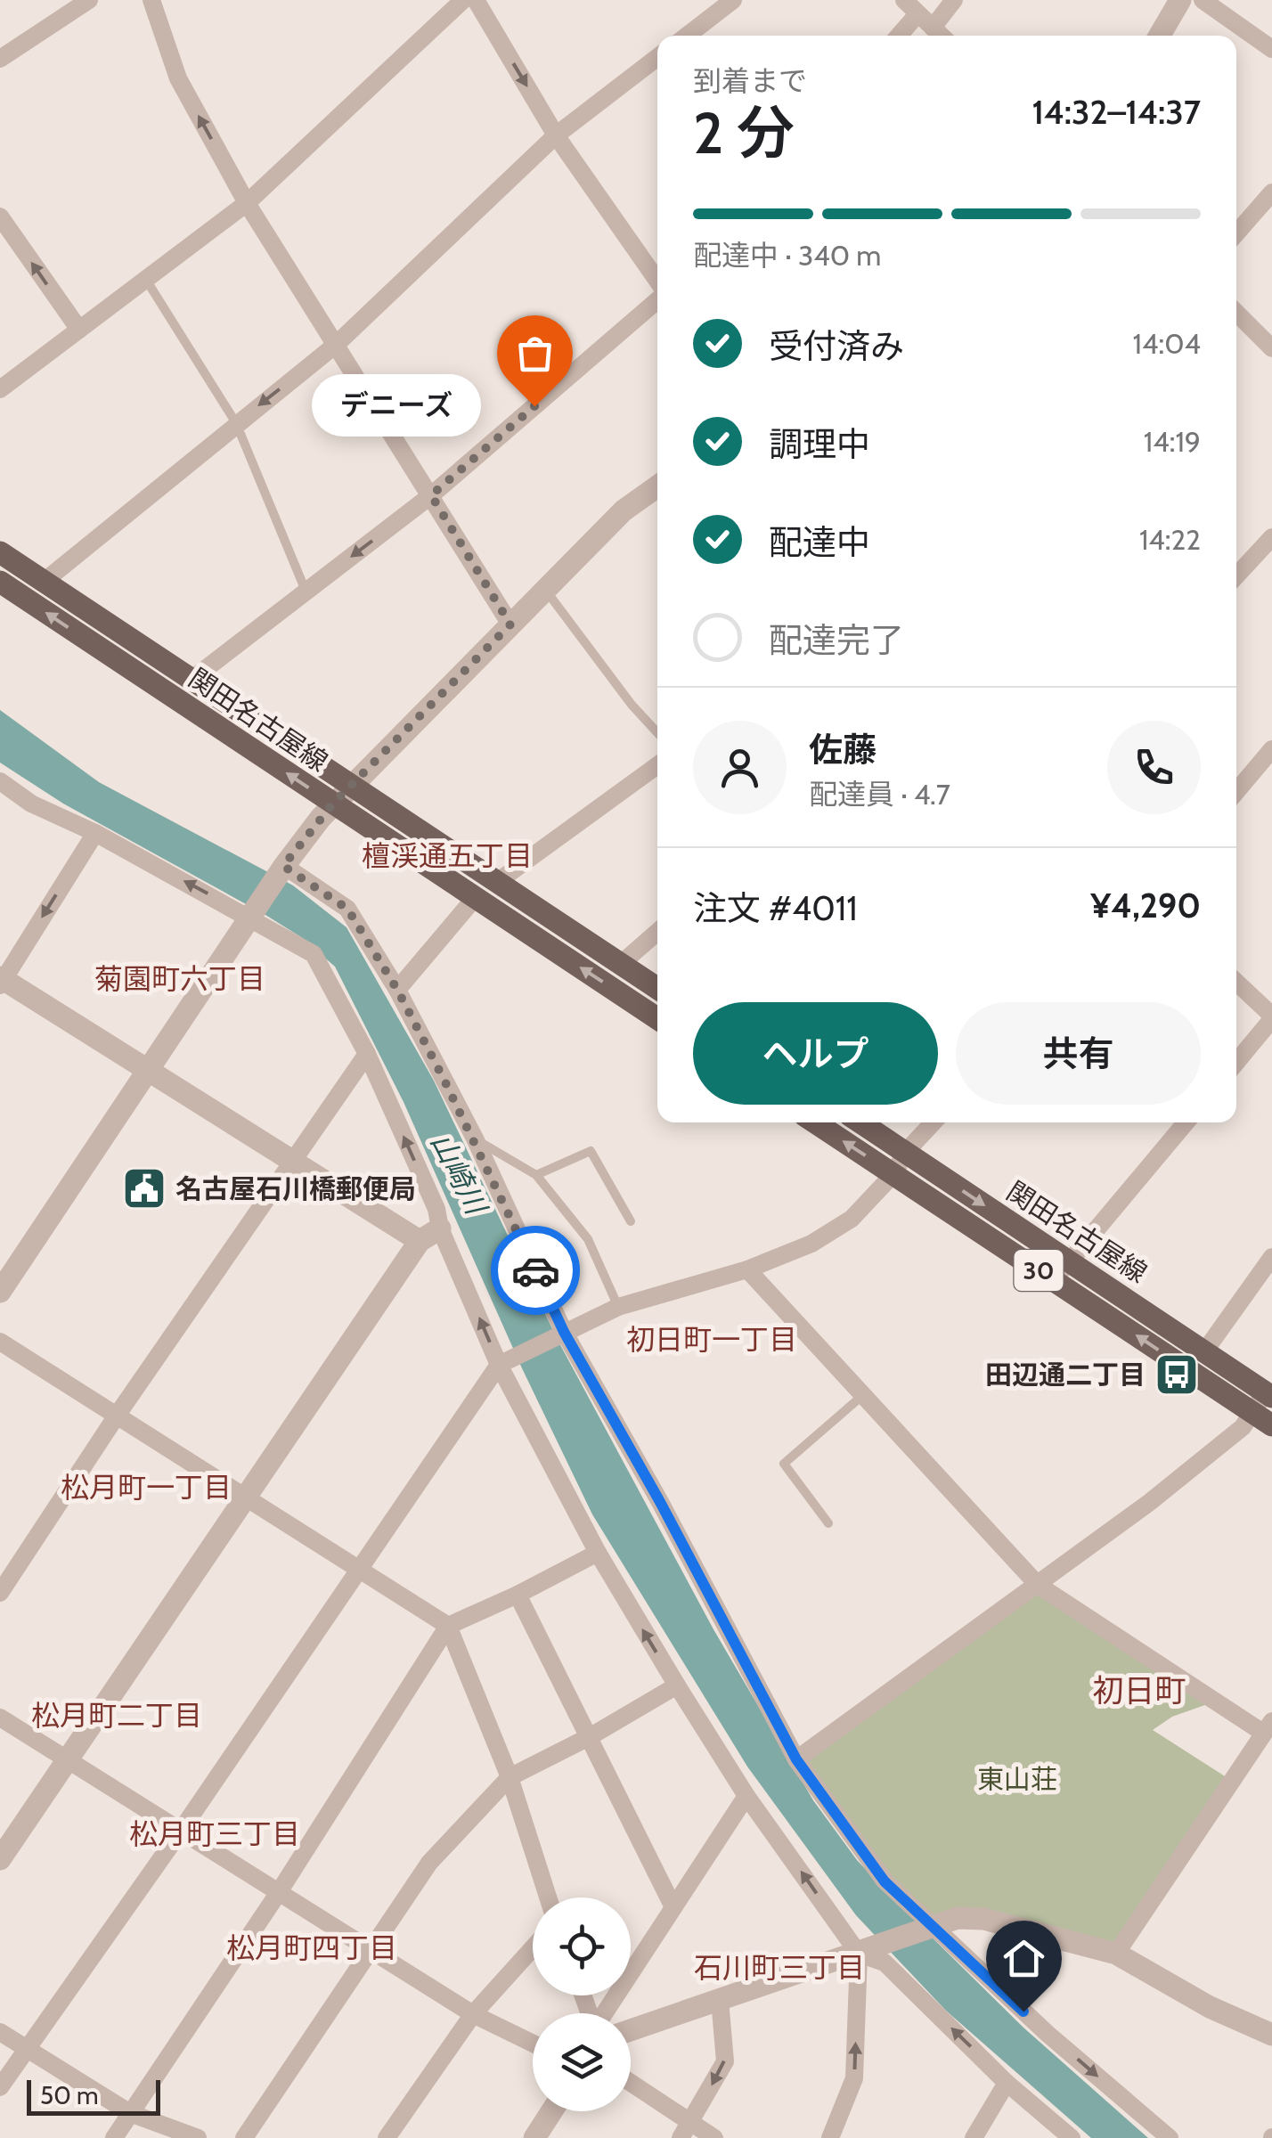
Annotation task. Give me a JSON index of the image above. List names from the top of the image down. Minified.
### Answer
{"streets":{"main road":["関田名古屋線","30"]},"districts":["檀渓通五丁目","菊園町六丁目","初日町一丁目","松月町一丁目","初日町","松月町二丁目","松月町三丁目","松月町四丁目","石川町三丁目"],"water":["山崎川"],"parks":["東山荘"],"places":{"other":["デニーズ"],"public building":["名古屋石川橋郵便局"],"bus stop":["田辺通二丁目"]},"scale_bar":"50 m","page":{"heading":["2 分","到着まで","14:32–14:37"],"panel":["佐藤","配達員 · 4.7","注文 #4011","¥4,290"],"bar":"配達中 · 340 m","list":[["受付済み","14:04"],["調理中","14:19"],["配達中","14:22"],"配達完了"],"bubble":"デニーズ","buttons":["ヘルプ","共有"],"scale":"50 m"}}
